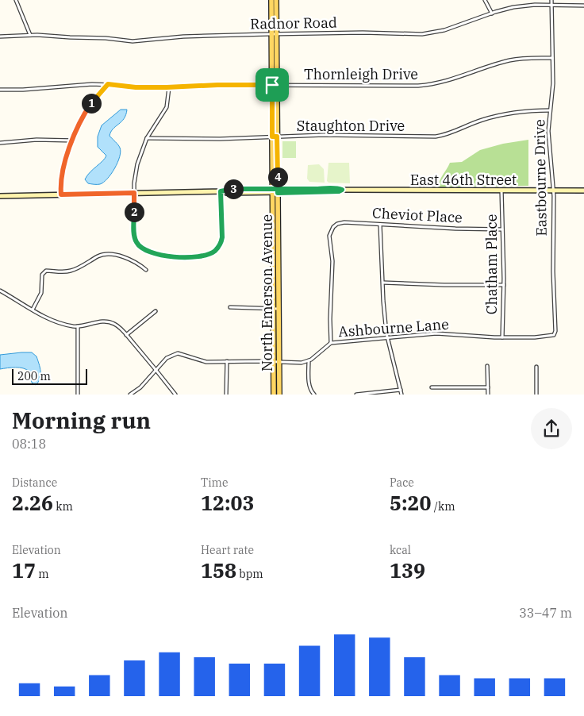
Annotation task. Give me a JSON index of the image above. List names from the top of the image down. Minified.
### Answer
{"streets":{"main road":["East 46th Street","North Emerson Avenue"],"street":["Radnor Road","Thornleigh Drive","Staughton Drive","Eastbourne Drive","Cheviot Place","Chatham Place","Ashbourne Lane"]},"crossings":[["Radnor Road","Eastbourne Drive"],["Radnor Road","North Emerson Avenue"],["Thornleigh Drive","Eastbourne Drive"],["Thornleigh Drive","North Emerson Avenue"],["Staughton Drive","Eastbourne Drive"],["Staughton Drive","North Emerson Avenue"],["Eastbourne Drive","East 46th Street"],["Eastbourne Drive","Ashbourne Lane"],["East 46th Street","Chatham Place"],["East 46th Street","North Emerson Avenue"],["Cheviot Place","Chatham Place"],["Cheviot Place","Ashbourne Lane"],["Chatham Place","Ashbourne Lane"]],"scale_bar":"200 m","page":{"pins":["1","4","3","2"],"scale":"200 m","heading":["Morning run","08:18"],"stats":[["Distance","2.26 km"],["Time","12:03"],["Pace","5:20 /km"],["Elevation","17 m"],["Heart rate","158 bpm"],["kcal","139"]],"chart":["Elevation","33–47 m"]}}
